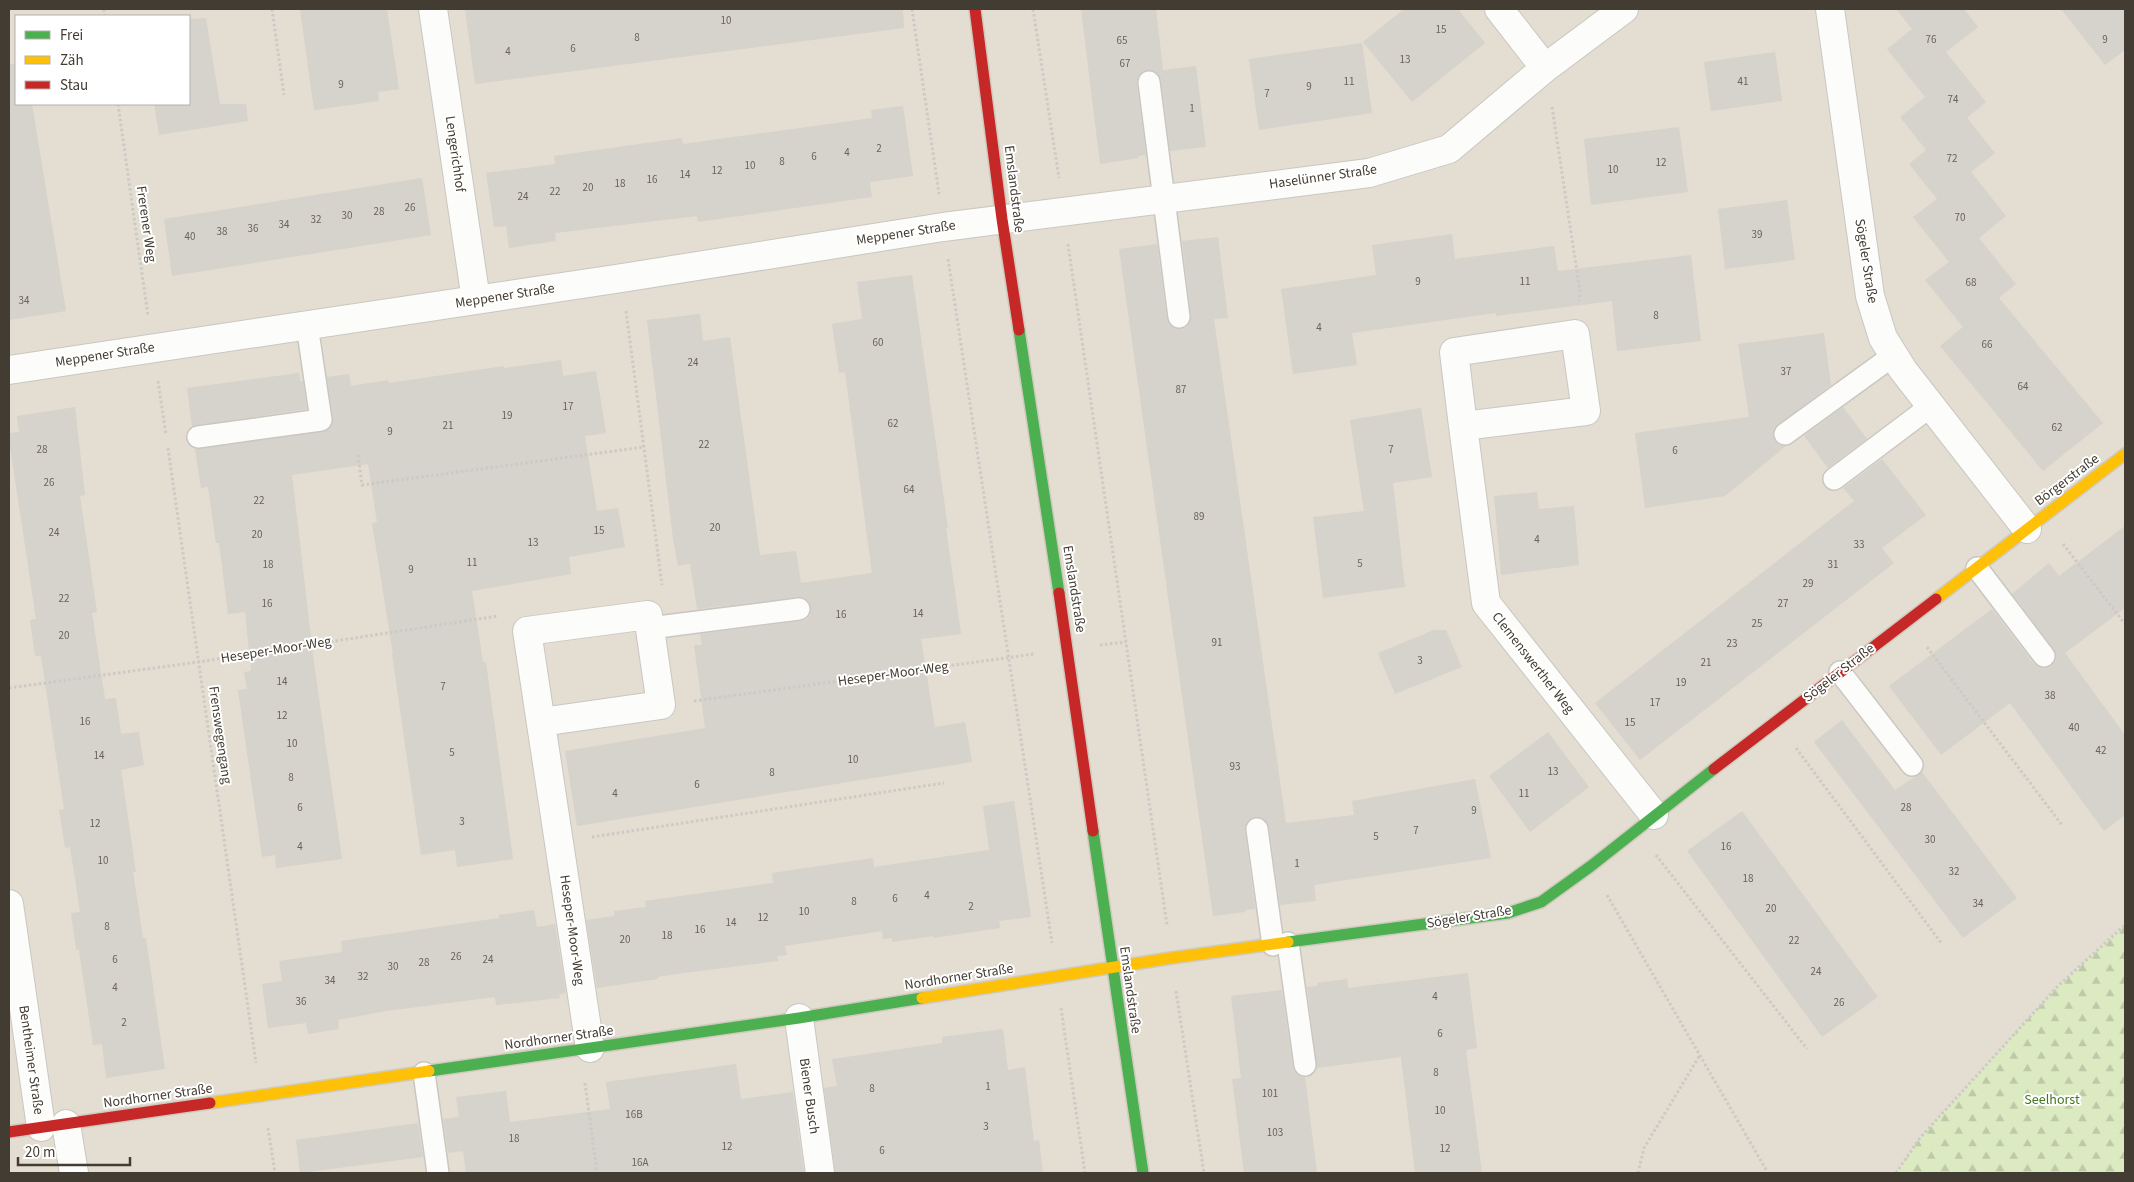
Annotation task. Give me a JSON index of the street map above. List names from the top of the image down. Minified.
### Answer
{"streets":{"street":["Lengerichhof","Haselünner Straße","Emslandstraße","Meppener Straße","Sögeler Straße","Börgerstraße","Heseper-Moor-Weg","Clemenswerther Weg","Nordhorner Straße","Bentheimer Straße","Biener Busch"],"path":["Frerener Weg","Frenswegengang"]},"crossings":[["Lengerichhof","Meppener Straße"],["Haselünner Straße","Emslandstraße"],["Haselünner Straße","Meppener Straße"],["Emslandstraße","Meppener Straße"],["Emslandstraße","Sögeler Straße"],["Emslandstraße","Heseper-Moor-Weg"],["Emslandstraße","Nordhorner Straße"],["Frerener Weg","Meppener Straße"],["Frerener Weg","Frenswegengang"],["Meppener Straße","Frenswegengang"],["Sögeler Straße","Börgerstraße"],["Sögeler Straße","Clemenswerther Weg"],["Sögeler Straße","Nordhorner Straße"],["Heseper-Moor-Weg","Frenswegengang"],["Heseper-Moor-Weg","Nordhorner Straße"],["Frenswegengang","Nordhorner Straße"],["Nordhorner Straße","Bentheimer Straße"],["Nordhorner Straße","Biener Busch"]],"parks":["Seelhorst"],"house_numbers":["10","15","8","76","9","65","6","4","13","67","11","41","9","9","7","74","1","2","4","6","72","8","12","10","10","12","14","16","18","20","22","24","26","28","30","70","32","34","36","38","39","40","9","11","68","34","8","4","60","66","24","37","64","87","17","19","62","21","62","9","22","28","7","6","26","64","22","89","20","15","24","20","4","13","33","11","5","18","31","9","29","22","16","27","14","16","25","20","91","23","3","21","14","19","7","38","17","12","16","15","40","10","42","5","14","10","93","13","8","8","6","4","11","6","28","9","3","12","7","5","30","4","16","10","1","32","18","4","6","8","34","2","20","10","12","14","8","16","18","20","22","26","6","24","28","30","24","32","34","4","4","36","26","2","6","8","1","8","101","10","16B","3","103","18","12","12","6","16A"],"legend":["Frei","Zäh","Stau"],"scale_bar":"20 m"}
